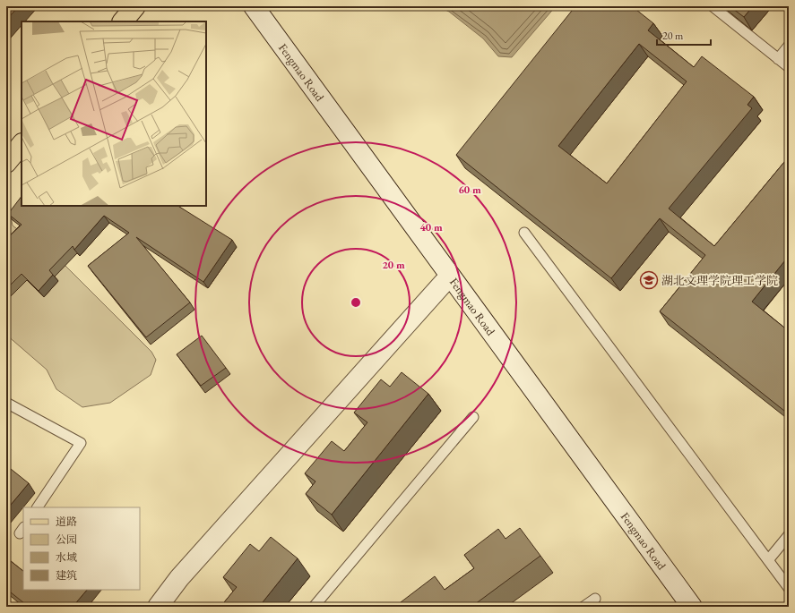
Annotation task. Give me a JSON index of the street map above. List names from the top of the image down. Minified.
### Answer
{"streets":{"street":["Fengmao Road"]},"places":{"school or university":["湖北文理学院理工学院"]},"legend":["道路","公园","水域","建筑"],"scale_bar":"20 m","rings":["60 m","40 m","20 m"]}
